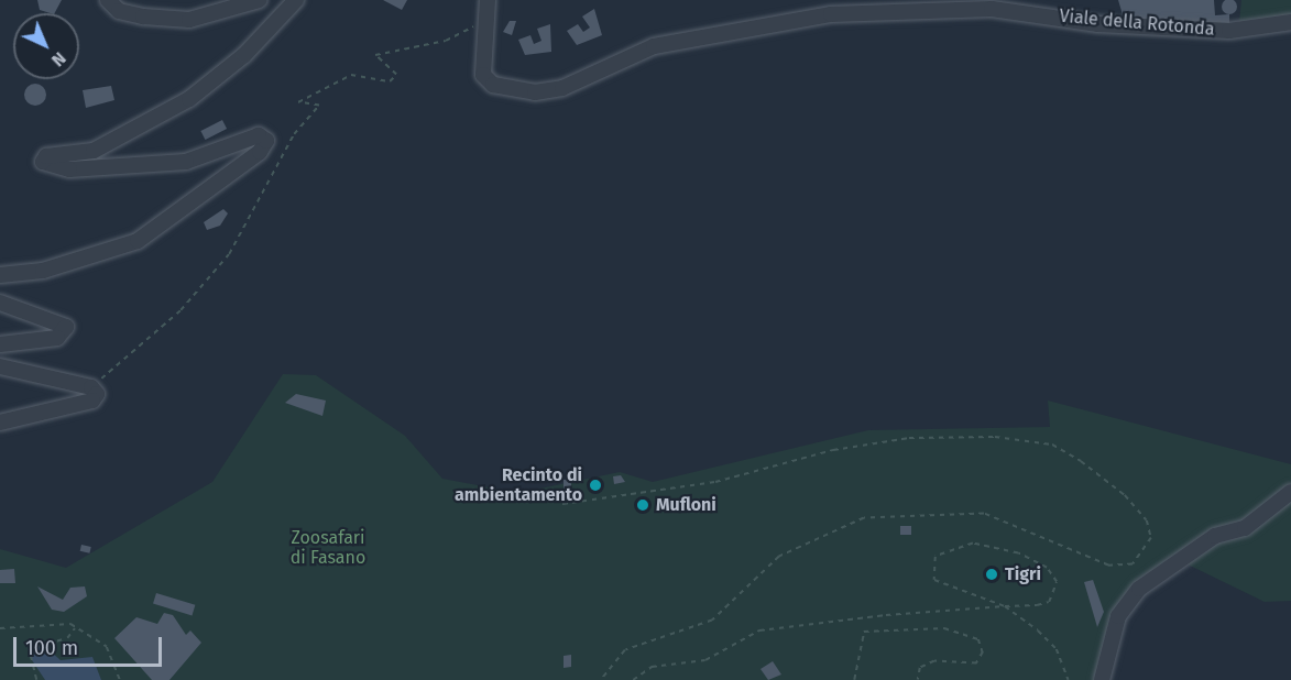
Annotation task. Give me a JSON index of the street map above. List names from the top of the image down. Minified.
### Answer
{"streets":{"street":["Viale della Rotonda"]},"parks":["Zoosafari di Fasano"],"places":["Recinto di ambientamento","Mufloni","Tigri"],"scale_bar":"100 m","north":"bottom right"}
